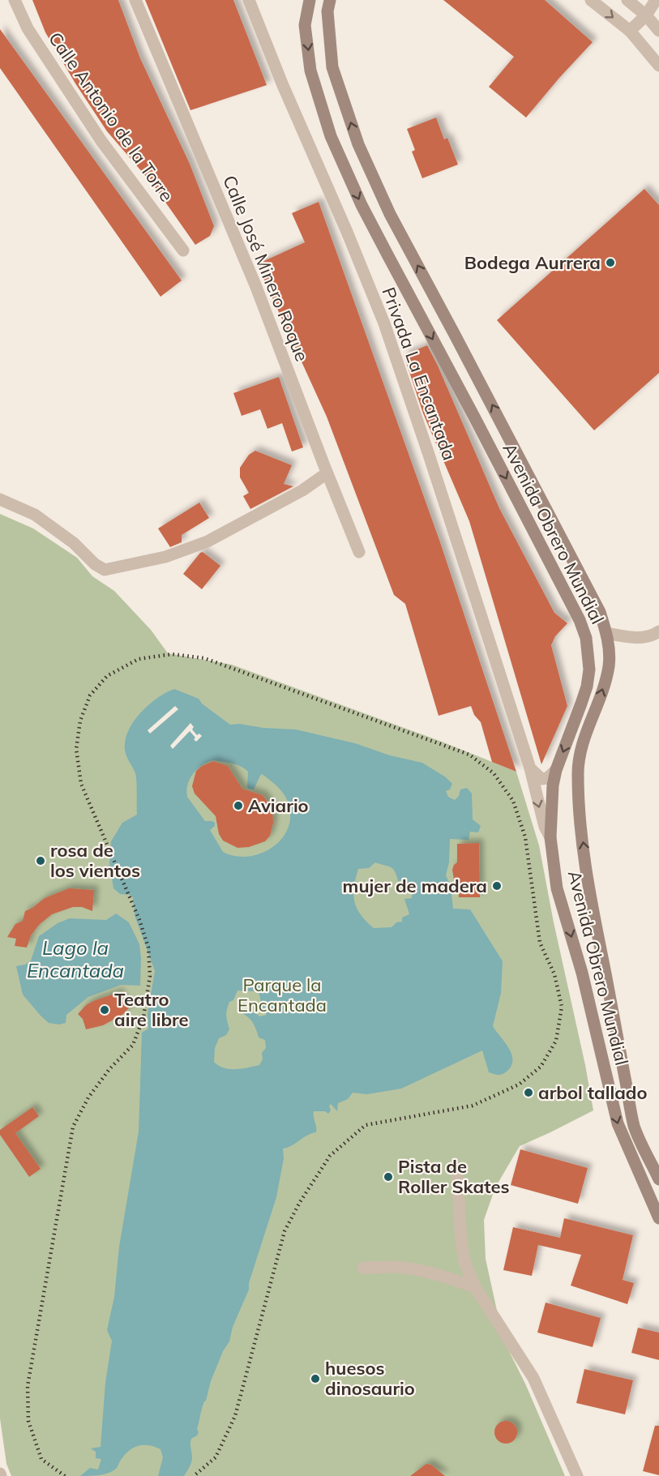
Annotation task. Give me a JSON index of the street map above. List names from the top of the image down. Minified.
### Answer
{"streets":{"main road":["Avenida Obrero Mundial"],"street":["Calle Antonio de la Torre","Calle José Minero Roque","Privada La Encantada"]},"crossings":[["Privada La Encantada","Avenida Obrero Mundial"]],"water":["Lago la Encantada"],"parks":["Parque la Encantada"],"places":["Bodega Aurrera","Aviario","rosa de los vientos","mujer de madera","Teatro aire libre","arbol tallado","Pista de Roller Skates","huesos dinosaurio"]}
